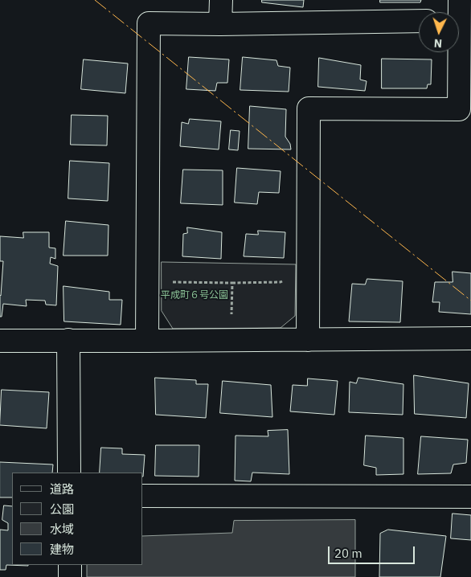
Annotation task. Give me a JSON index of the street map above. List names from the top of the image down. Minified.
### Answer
{"parks":["平成町６号公園"],"legend":["道路","公園","水域","建物"],"scale_bar":"20 m","north":"bottom"}
